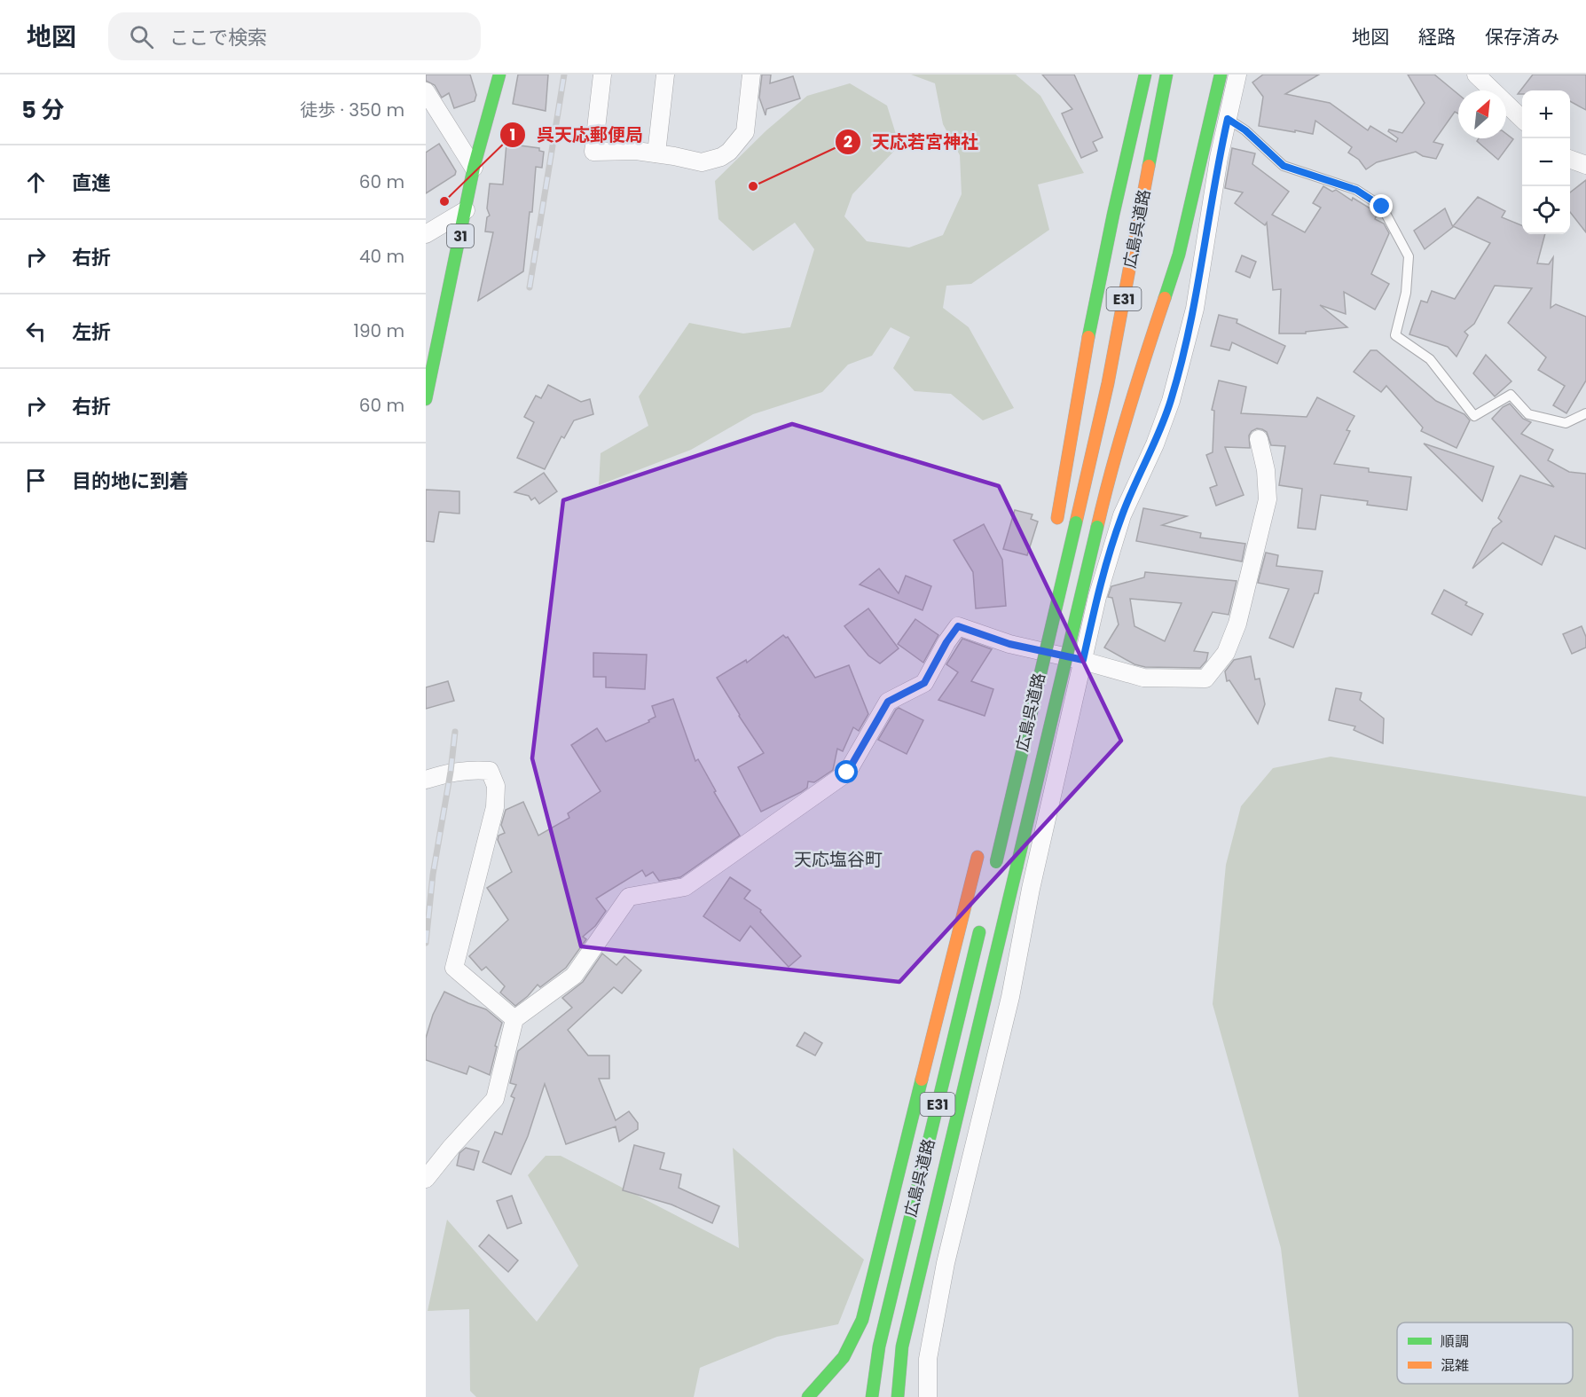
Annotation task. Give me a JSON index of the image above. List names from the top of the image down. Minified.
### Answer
{"streets":{"highway":["広島呉道路","31","E31"]},"districts":["天応塩谷町"],"places":["天応若宮神社","呉天応郵便局"],"legend":["順調","混雑"],"north":"top right","page":{"header":"地図","search":"ここで検索","nav":["地図","経路","保存済み"],"heading":["5 分","徒歩 · 350 m"],"map_buttons":["+","−"],"list":[["直進","60 m"],["右折","40 m"],["左折","190 m"],["右折","60 m"],"目的地に到着"]}}
